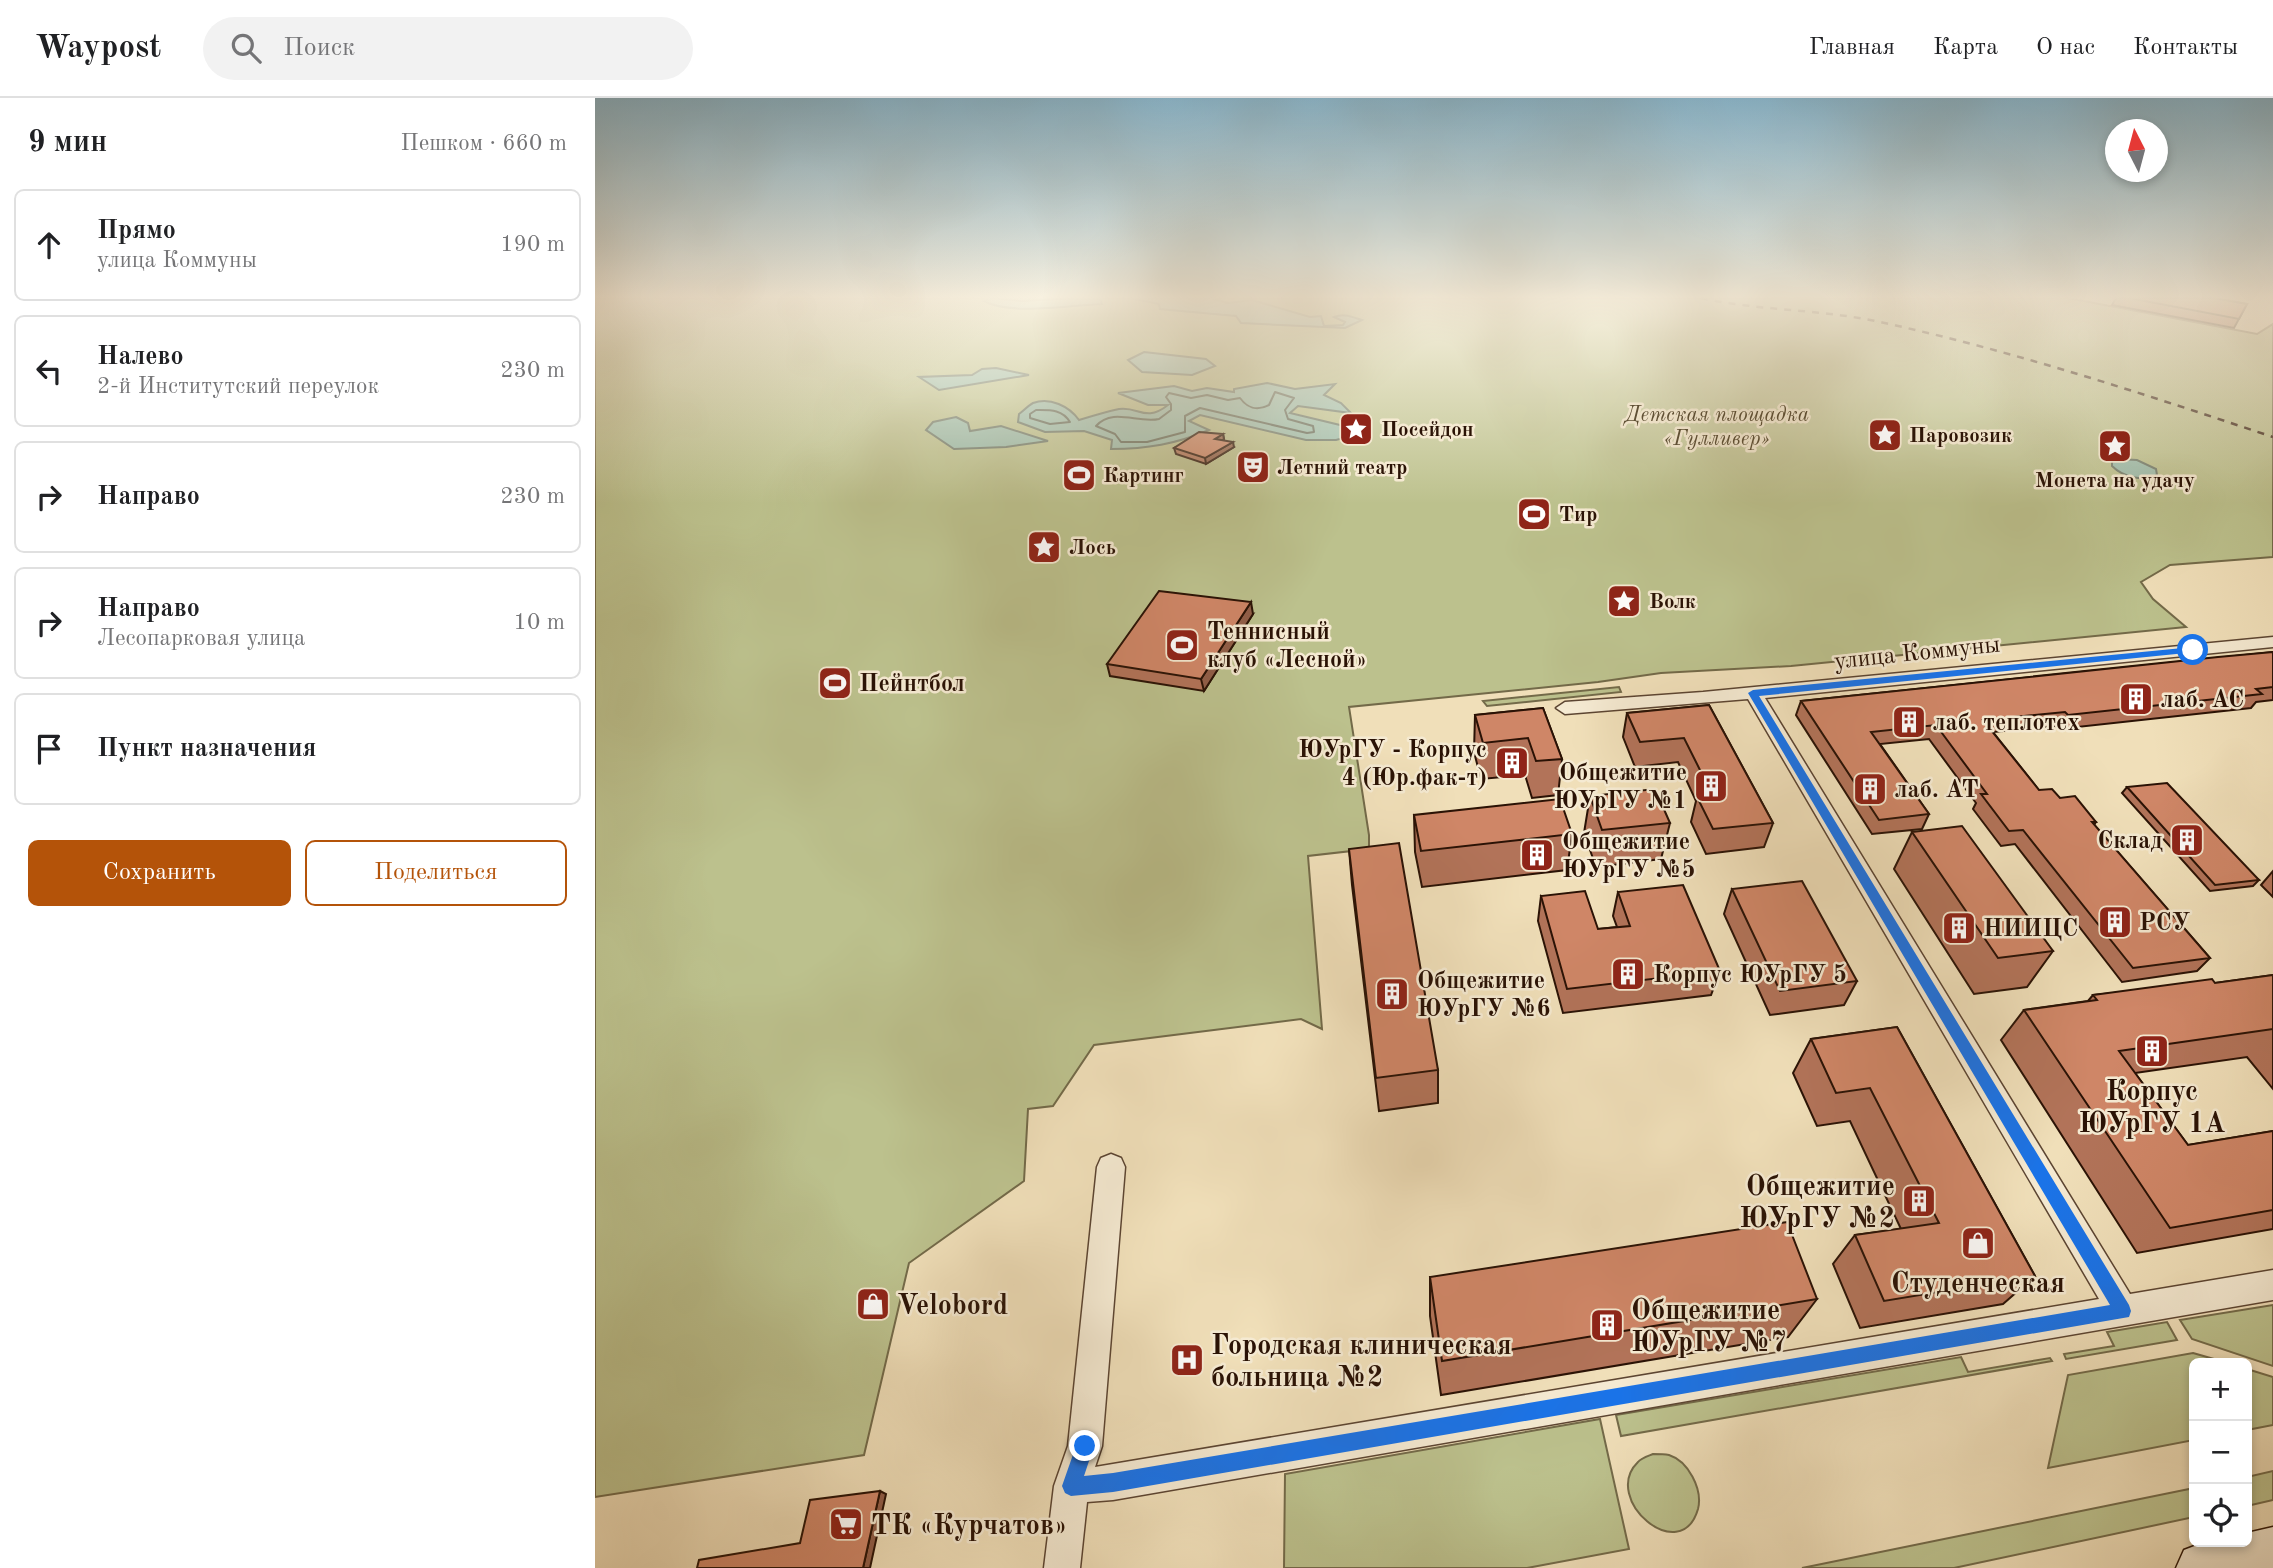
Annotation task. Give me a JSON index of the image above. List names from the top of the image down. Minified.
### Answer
{"streets":{"street":["улица Коммуны"]},"parks":["Детская площадка «Гулливер»"],"places":{"place":["Посейдон","Паровозик","Монета на удачу","Лось","Волк"],"theatre":["Летний театр"],"sports":["Картинг","Тир","Теннисный клуб «Лесной»","Пейнтбол"],"building":["лаб. АС","лаб. теплотех","ЮУрГУ - Корпус 4 (Юр.фак-т)","Общежитие ЮУрГУ №1","лаб. АТ","Склад","Общежитие ЮУрГУ №5","РСУ","НИИЦС","Корпус ЮУрГУ 5","Общежитие ЮУрГУ №6","Корпус ЮУрГУ 1А","Общежитие ЮУрГУ №2","Общежитие ЮУрГУ №7"],"shop":["Студенческая","Velobord"],"hospital":["Городская клиническая больница №2"],"supermarket":["ТК «Курчатов»"]},"north":"top","page":{"header":"Waypost","search":"Поиск","nav":["Главная","Карта","О нас","Контакты"],"heading":["9 мин","Пешком · 660 m"],"list":[["Прямо","улица Коммуны","190 m"],["Налево","2-й Институтский переулок","230 m"],["Направо","230 m"],["Направо","Лесопарковая улица","10 m"],"Пункт назначения"],"buttons":["Сохранить","Поделиться"],"map_buttons":["+","−"]}}
